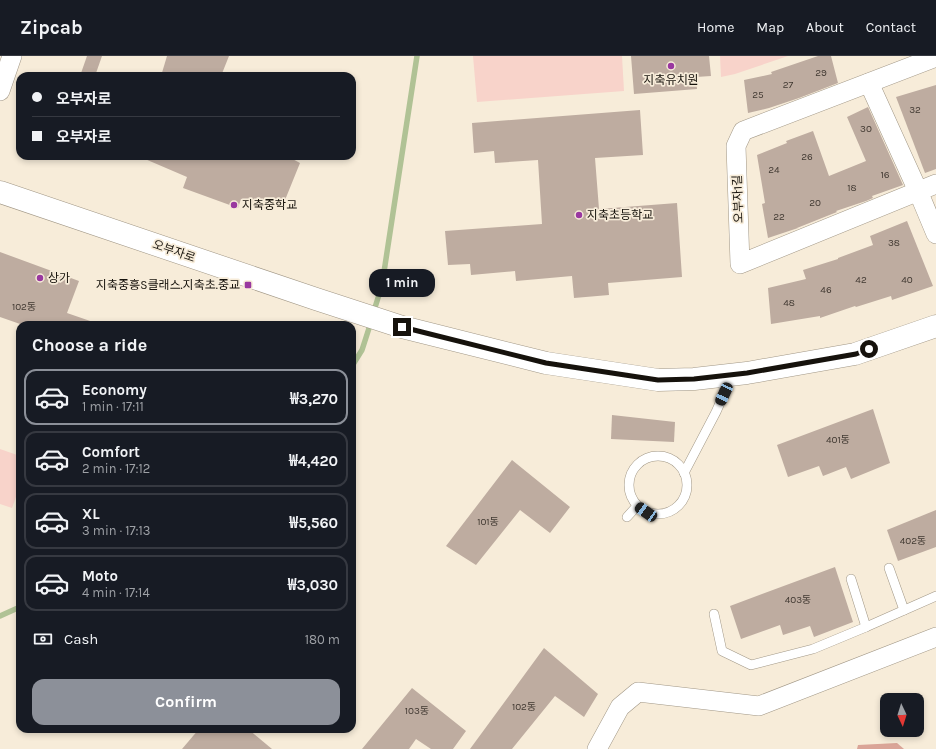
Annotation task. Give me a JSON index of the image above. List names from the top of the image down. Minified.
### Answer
{"streets":{"main road":["오부자로"],"street":["오부자1길"]},"places":{"other":["지축유치원","지축중학교","지축초등학교","상가"],"transit":["지축중흥S클래스.지축초.중교"]},"house_numbers":["29","27","25","32","30","26","24","16","18","20","22","38","42","40","46","48","102동","401동","101동","402동","403동","102동","103동"],"north":"bottom","page":{"header":"Zipcab","nav":["Home","Map","About","Contact"],"banner":["오부자로","오부자로"],"bubble":"1 min","heading":"Choose a ride","list":[{"name":"Economy","note":"1 min · 17:11","value":"₩3,270"},{"name":"Comfort","note":"2 min · 17:12","value":"₩4,420"},{"name":"XL","note":"3 min · 17:13","value":"₩5,560"},{"name":"Moto","note":"4 min · 17:14","value":"₩3,030"}],"pay":["Cash","180 m"],"buttons":"Confirm"}}
